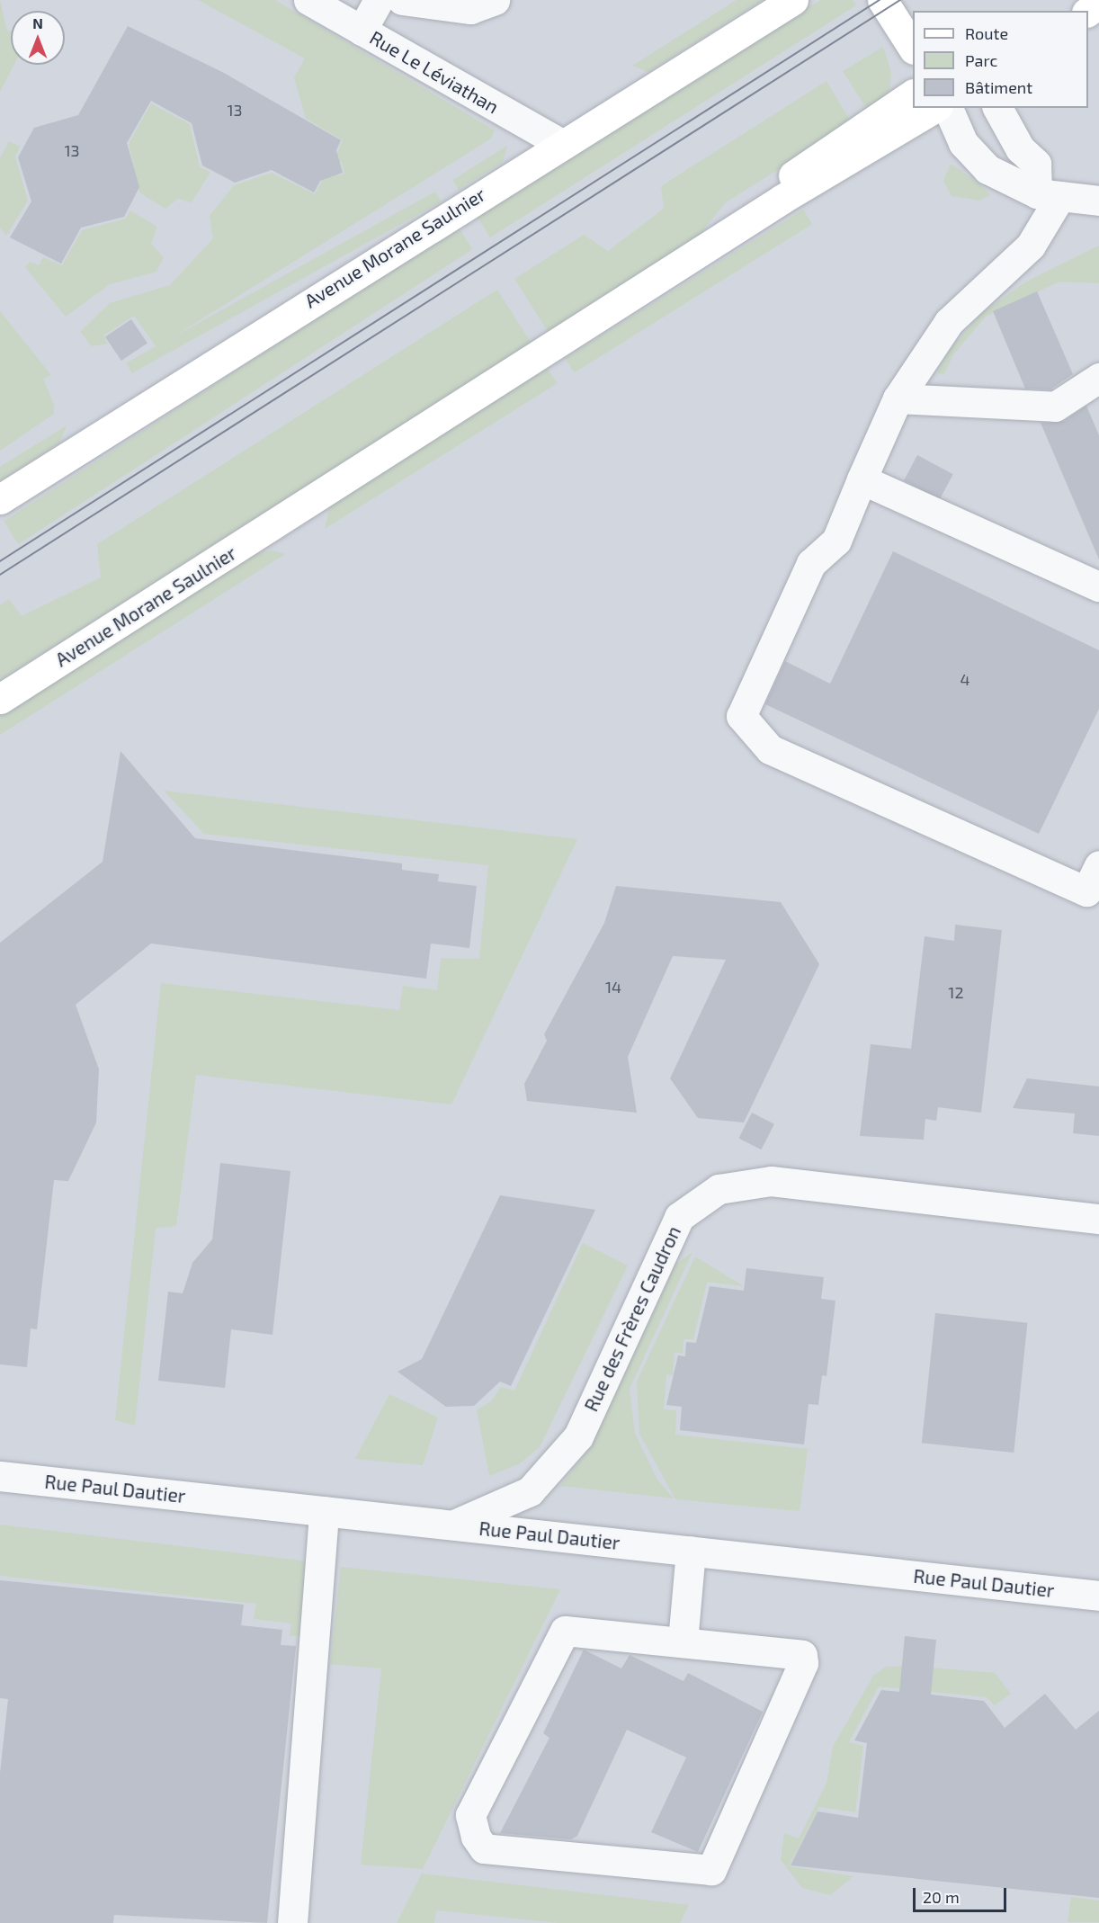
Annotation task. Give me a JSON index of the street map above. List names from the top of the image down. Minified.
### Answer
{"streets":{"main road":["Avenue Morane Saulnier"],"street":["Rue Le Léviathan","Rue des Frères Caudron","Rue Paul Dautier"]},"crossings":[["Rue Le Léviathan","Avenue Morane Saulnier"],["Rue des Frères Caudron","Rue Paul Dautier"]],"house_numbers":["13","13","4","14","12"],"legend":["Route","Parc","Bâtiment"],"scale_bar":"20 m","north":"top"}
